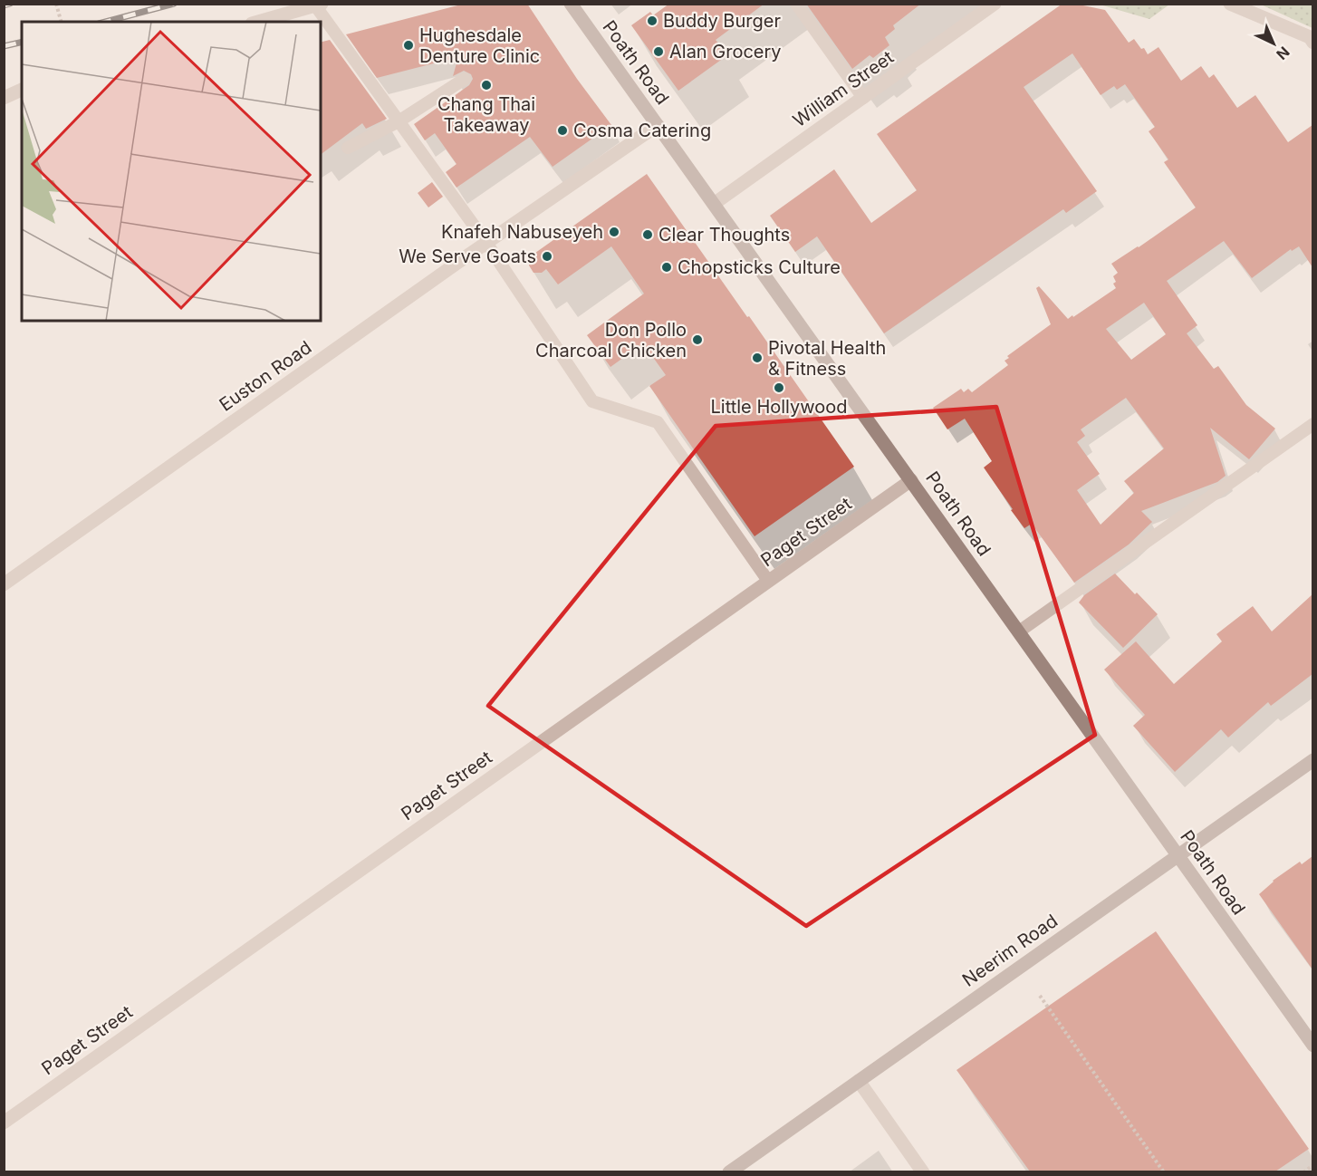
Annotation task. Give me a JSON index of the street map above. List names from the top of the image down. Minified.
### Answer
{"streets":{"street":["Poath Road","William Street","Euston Road","Paget Street","Neerim Road"]},"crossings":[["Poath Road","William Street"],["Poath Road","Euston Road"],["Poath Road","Paget Street"],["Poath Road","Neerim Road"]],"places":["Buddy Burger","Hughesdale Denture Clinic","Alan Grocery","Chang Thai Takeaway","Cosma Catering","Knafeh Nabuseyeh","Clear Thoughts","We Serve Goats","Chopsticks Culture","Don Pollo Charcoal Chicken","Pivotal Health & Fitness","Little Hollywood"],"north":"bottom right"}
